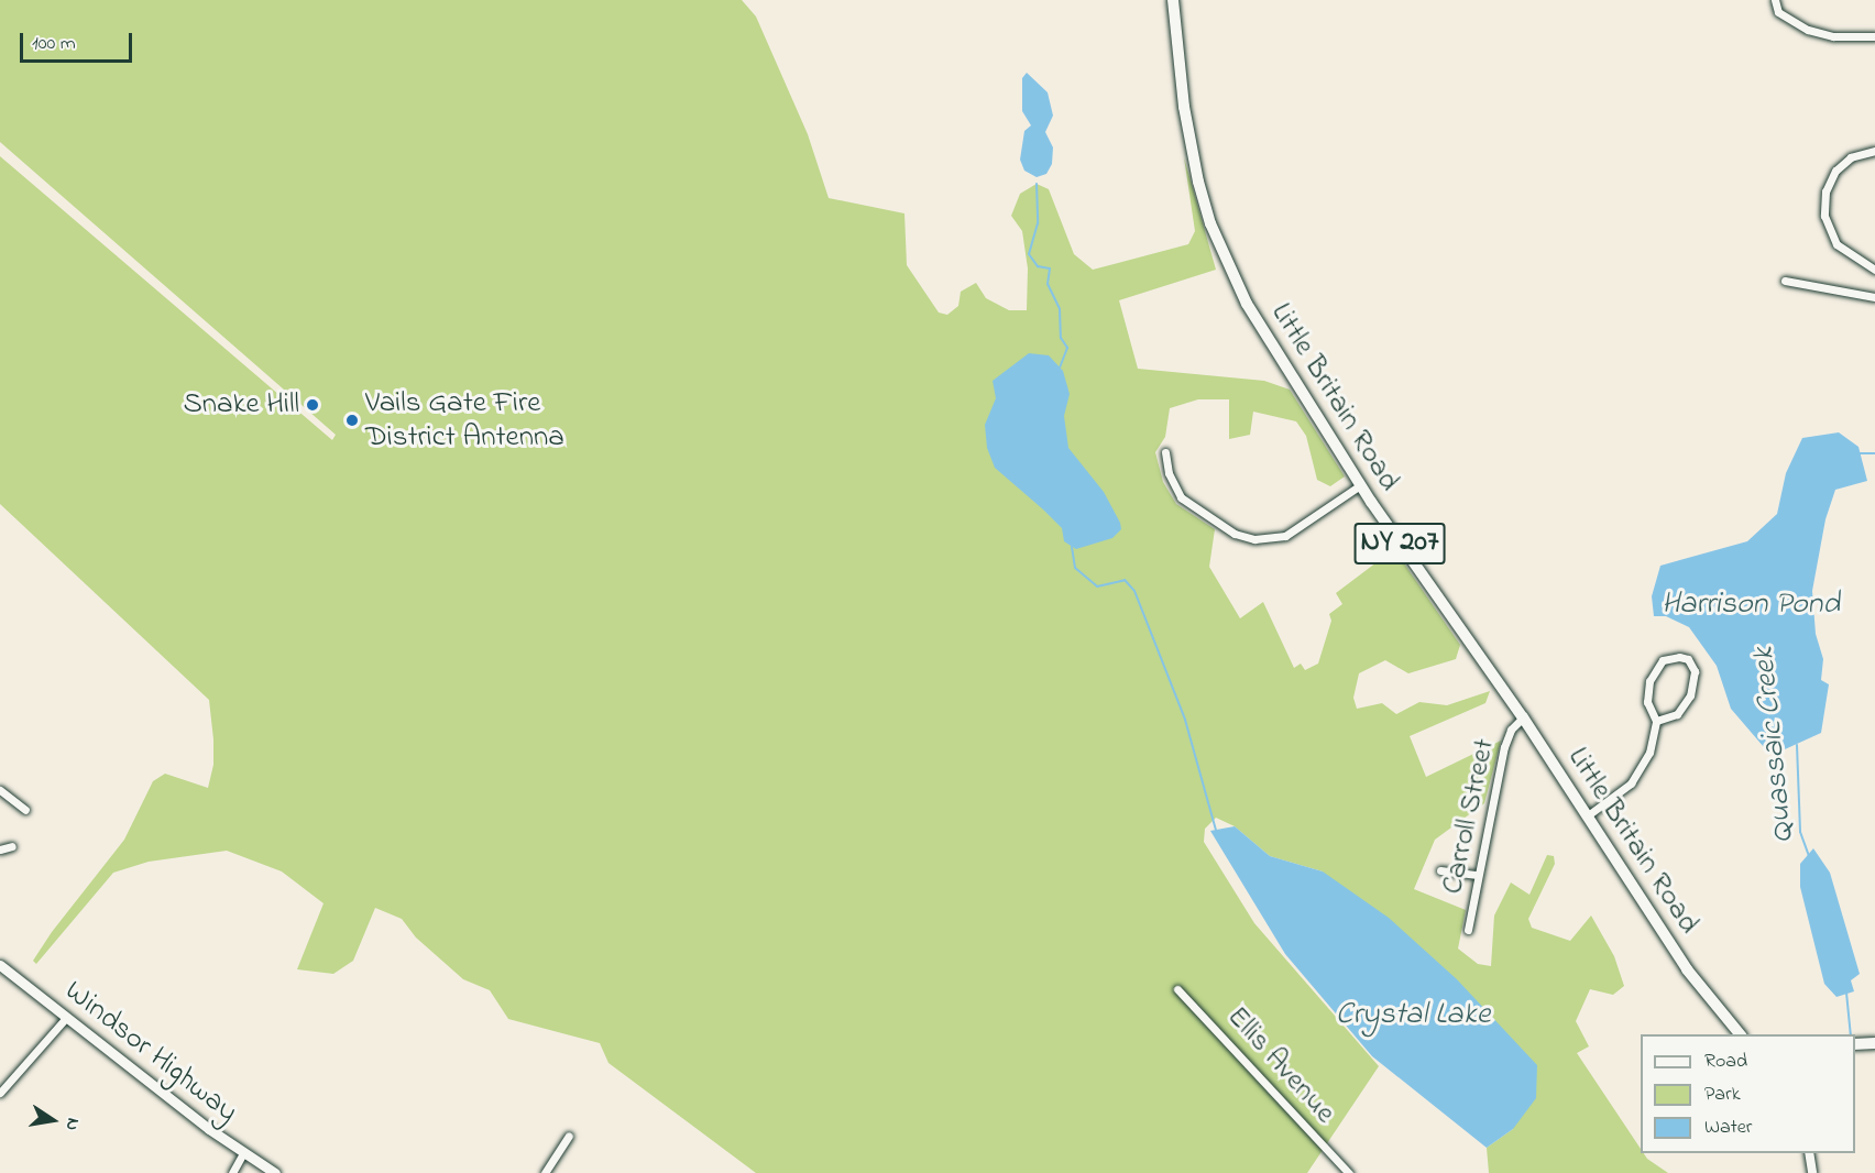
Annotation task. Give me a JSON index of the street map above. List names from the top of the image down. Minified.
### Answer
{"streets":{"main road":["Little Britain Road","NY 207","Windsor Highway"],"street":["Carroll Street","Ellis Avenue"]},"crossings":[["Little Britain Road","Carroll Street"]],"water":["Harrison Pond","Quassaic Creek","Crystal Lake"],"places":["Snake Hill","Vails Gate Fire District Antenna"],"legend":["Road","Park","Water"],"scale_bar":"100 m","north":"right"}
